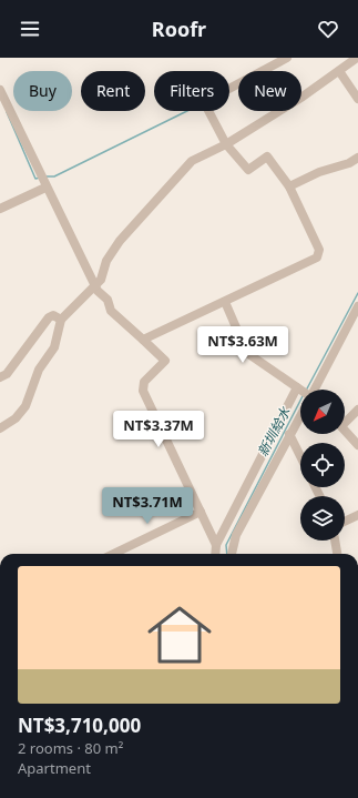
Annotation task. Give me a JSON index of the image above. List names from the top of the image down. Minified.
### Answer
{"water":["新圳給水"],"north":"bottom left","page":{"header":"Roofr","chip":["Buy","Rent","Filters","New"],"price":["NT$3.63M","NT$3.37M","NT$3.71M"],"list":[{"name":"NT$3,710,000","note":"2 rooms · 80 m² · Apartment"}]}}
